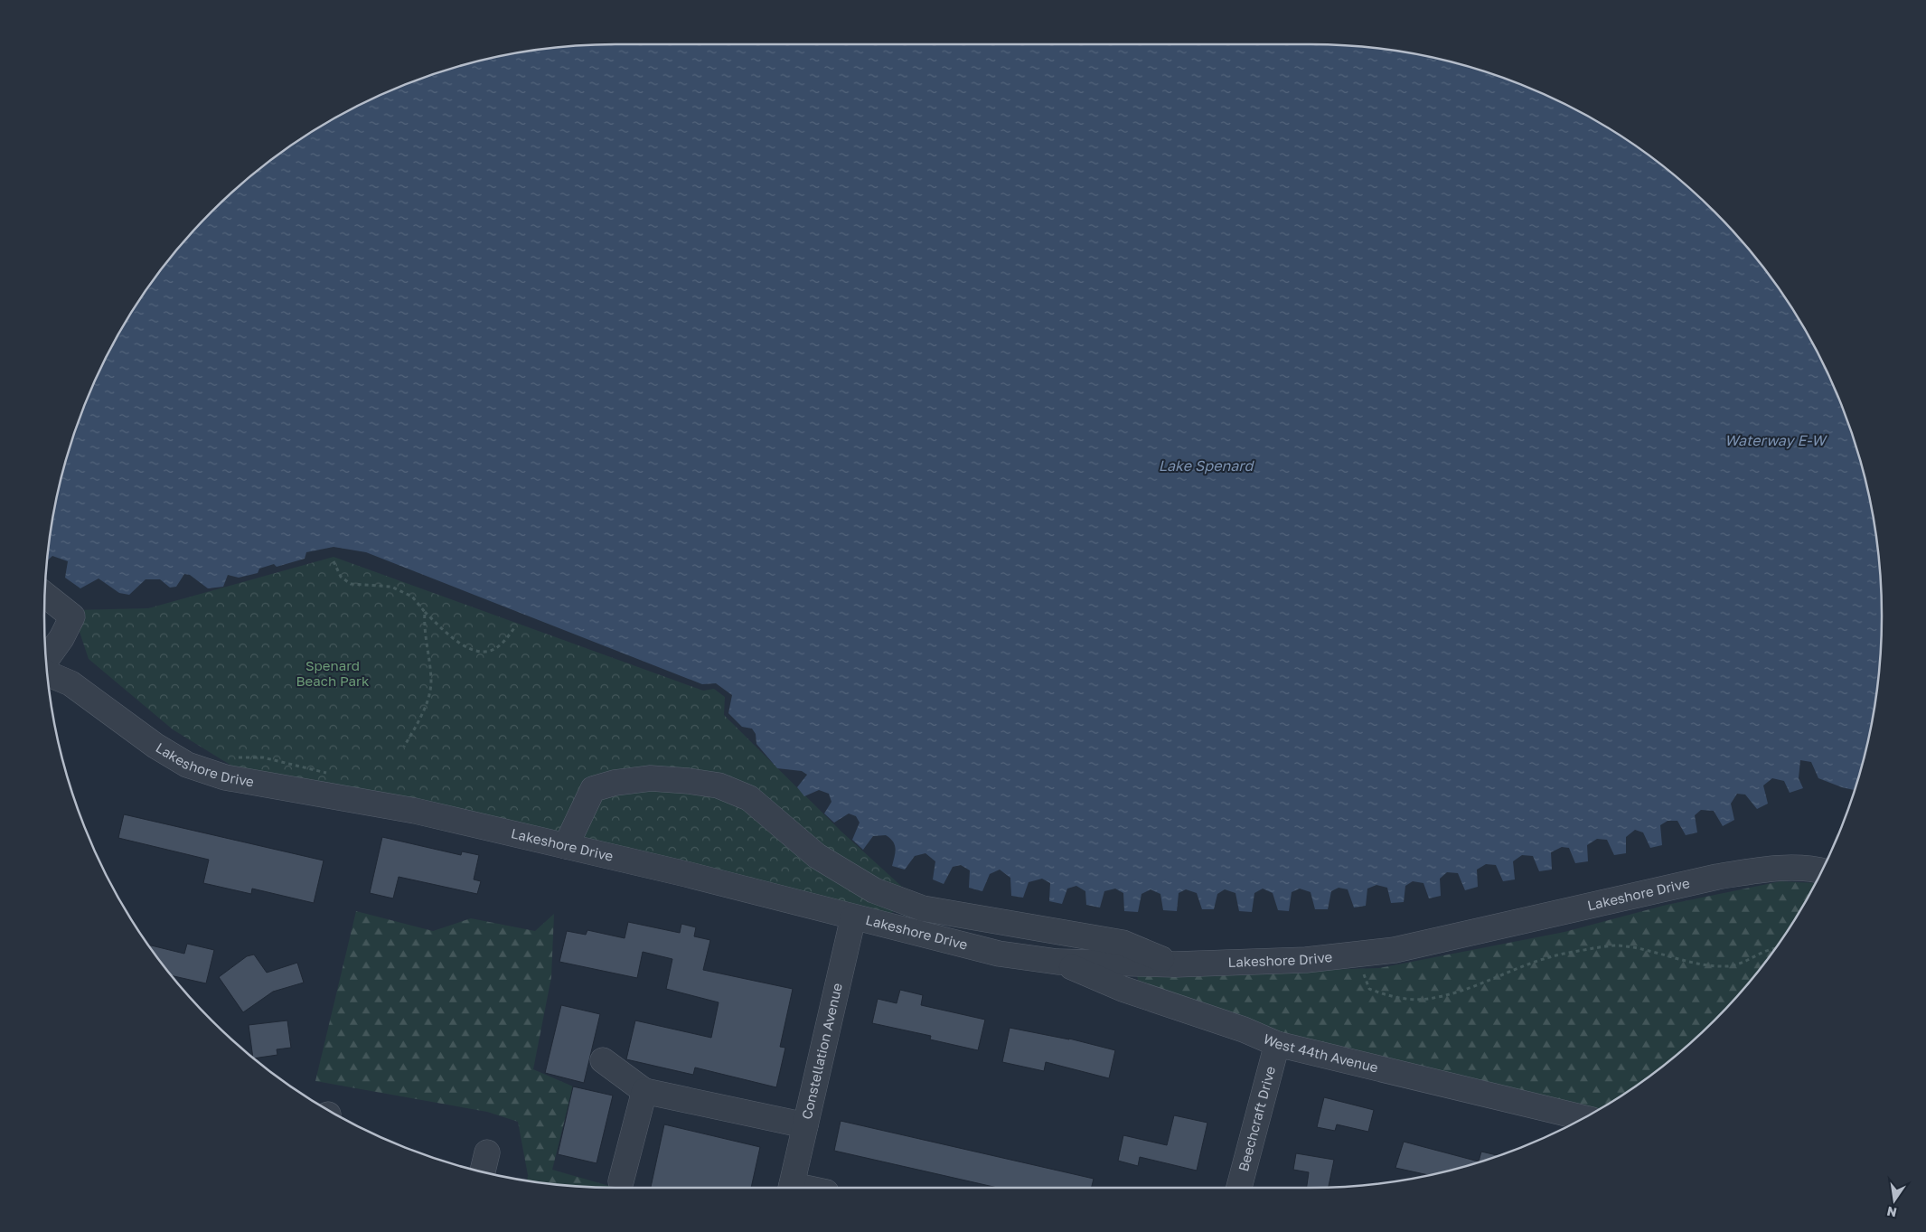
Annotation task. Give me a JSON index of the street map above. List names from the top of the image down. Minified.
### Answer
{"streets":{"street":["Lakeshore Drive","Constellation Avenue","West 44th Avenue","Beechcraft Drive"]},"crossings":[["Lakeshore Drive","Constellation Avenue"],["Lakeshore Drive","West 44th Avenue"],["West 44th Avenue","Beechcraft Drive"]],"water":["Waterway E-W","Lake Spenard"],"parks":["Spenard Beach Park"],"north":"bottom"}
